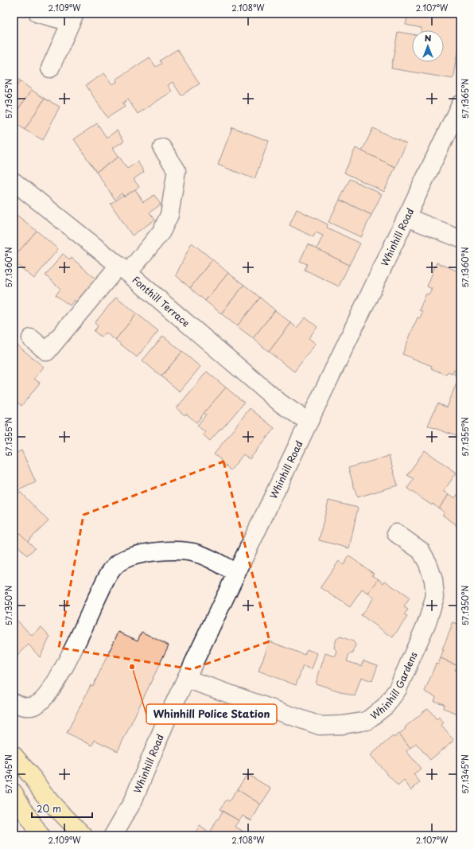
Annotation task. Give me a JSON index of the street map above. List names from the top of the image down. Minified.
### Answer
{"streets":{"street":["Whinhill Road","Fonthill Terrace","Whinhill Gardens"]},"crossings":[["Whinhill Road","Fonthill Terrace"],["Whinhill Road","Whinhill Gardens"]],"places":["Whinhill Police Station"],"scale_bar":"20 m","north":"top","coordinates":["2.109°W","2.108°W","2.107°W","57.1365°N","57.1360°N","57.1355°N","57.1350°N","57.1345°N"]}
